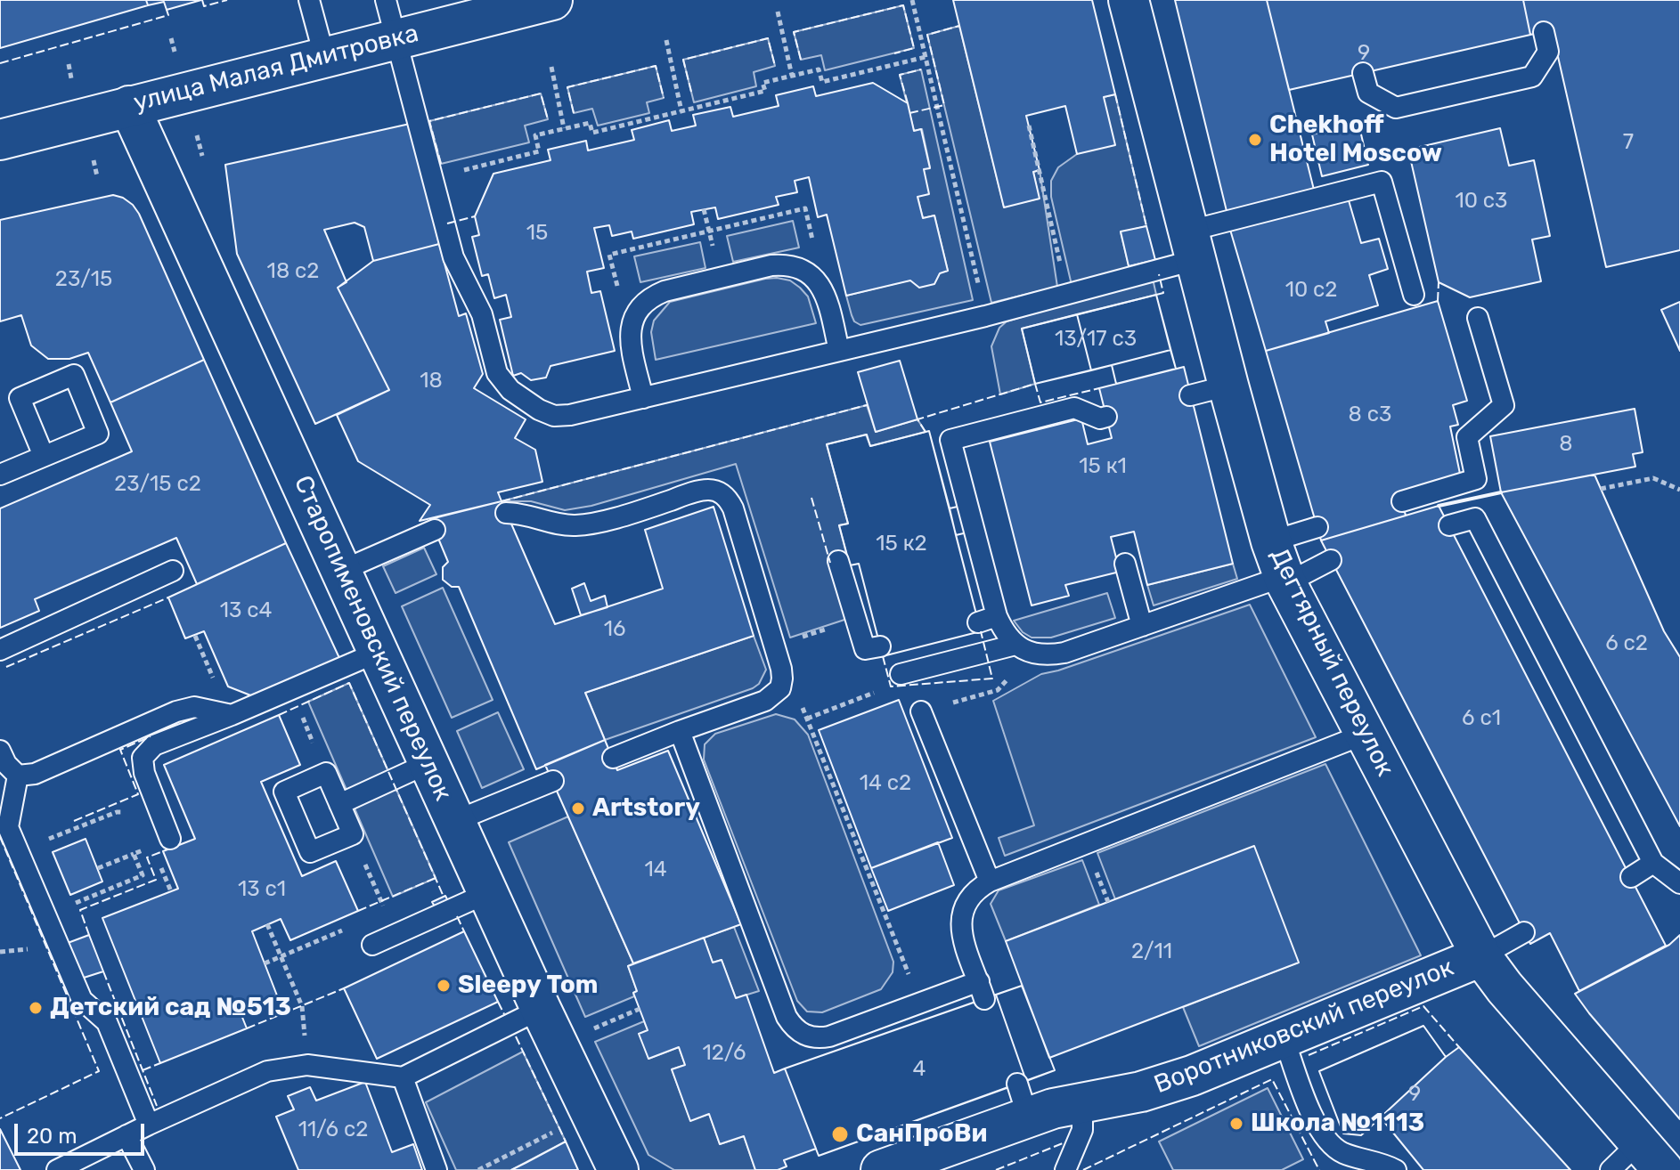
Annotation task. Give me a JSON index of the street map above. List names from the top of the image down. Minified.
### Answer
{"streets":{"street":["улица Малая Дмитровка","Старопименовский переулок","Дегтярный переулок","Воротниковский переулок"]},"crossings":[["улица Малая Дмитровка","Старопименовский переулок"],["Дегтярный переулок","Воротниковский переулок"]],"places":["Chekhoff Hotel Moscow","Artstory","Sleepy Tom","Детский сад №513","Школа №1113","СанПроВи"],"house_numbers":["9","7","10 с3","15","18 с2","23/15","10 с2","13/17 с3","18","8 с3","8","15 к1","23/15 с2","15 к2","13 с4","16","6 с2","6 с1","14 с2","14","13 с1","2/11","12/6","4","9","11/6 с2"],"scale_bar":"20 m"}
